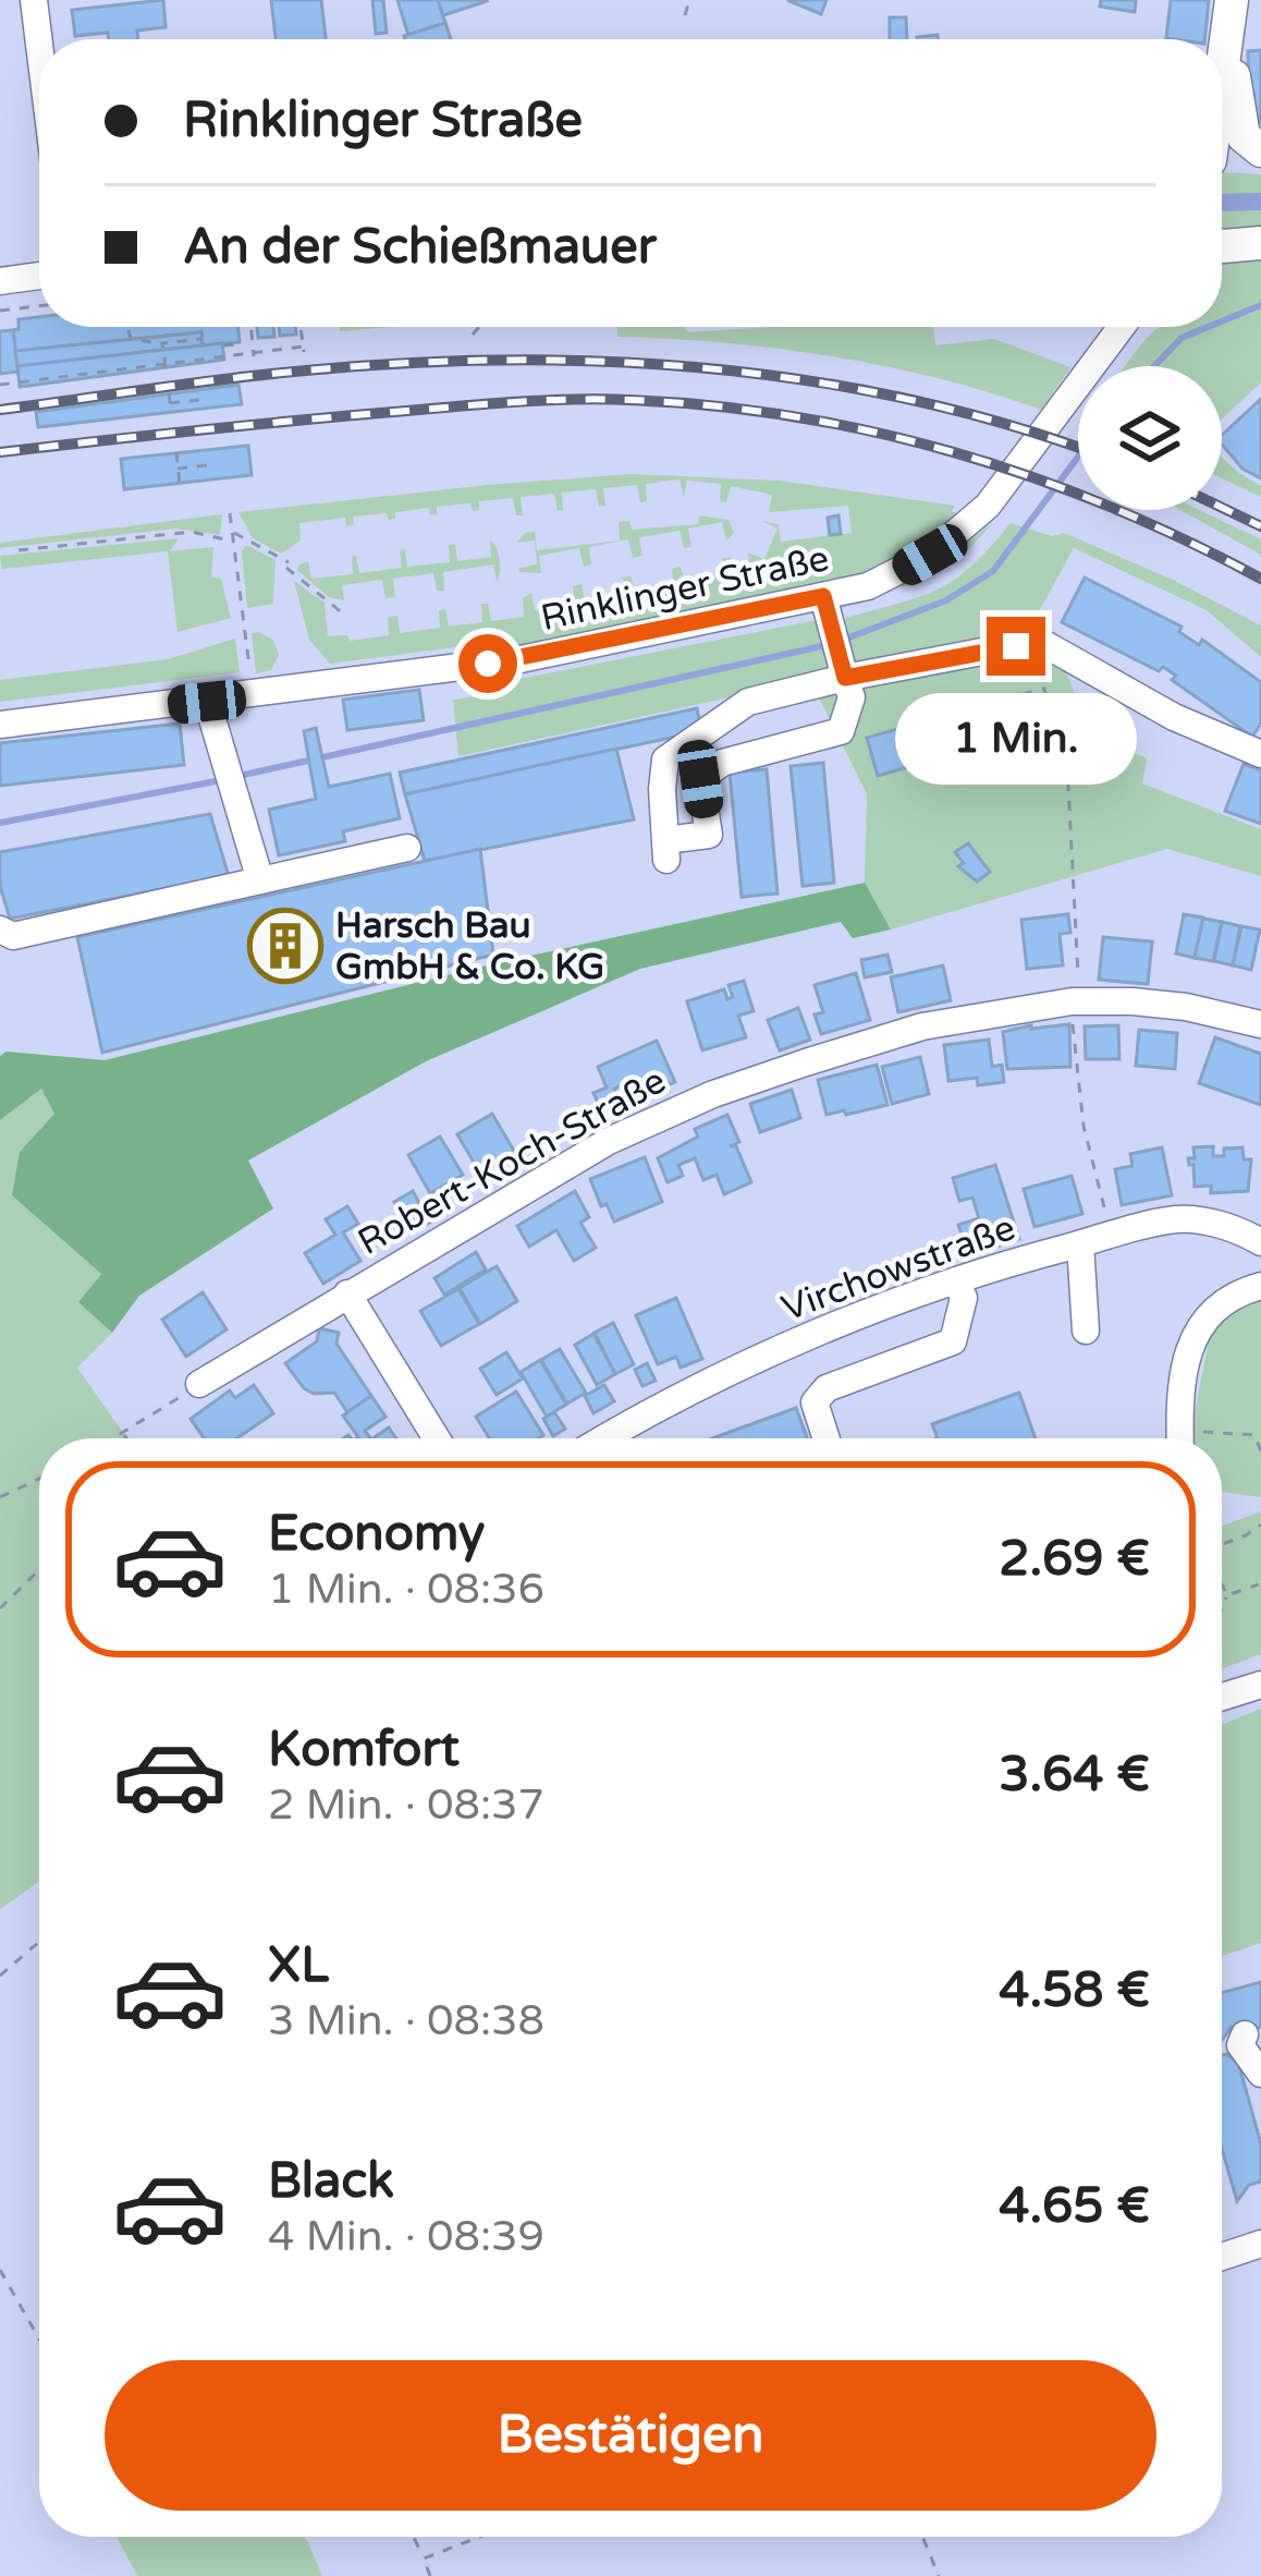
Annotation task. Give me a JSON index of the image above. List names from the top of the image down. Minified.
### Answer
{"streets":{"street":["Rinklinger Straße","Robert-Koch-Straße","Virchowstraße"]},"places":{"building":["Harsch Bau GmbH & Co. KG"]},"page":{"banner":["Rinklinger Straße","An der Schießmauer"],"bubble":"1 Min.","list":[{"name":"Economy","note":"1 Min. · 08:36","value":"2.69 €"},{"name":"Komfort","note":"2 Min. · 08:37","value":"3.64 €"},{"name":"XL","note":"3 Min. · 08:38","value":"4.58 €"},{"name":"Black","note":"4 Min. · 08:39","value":"4.65 €"}],"buttons":"Bestätigen"}}
